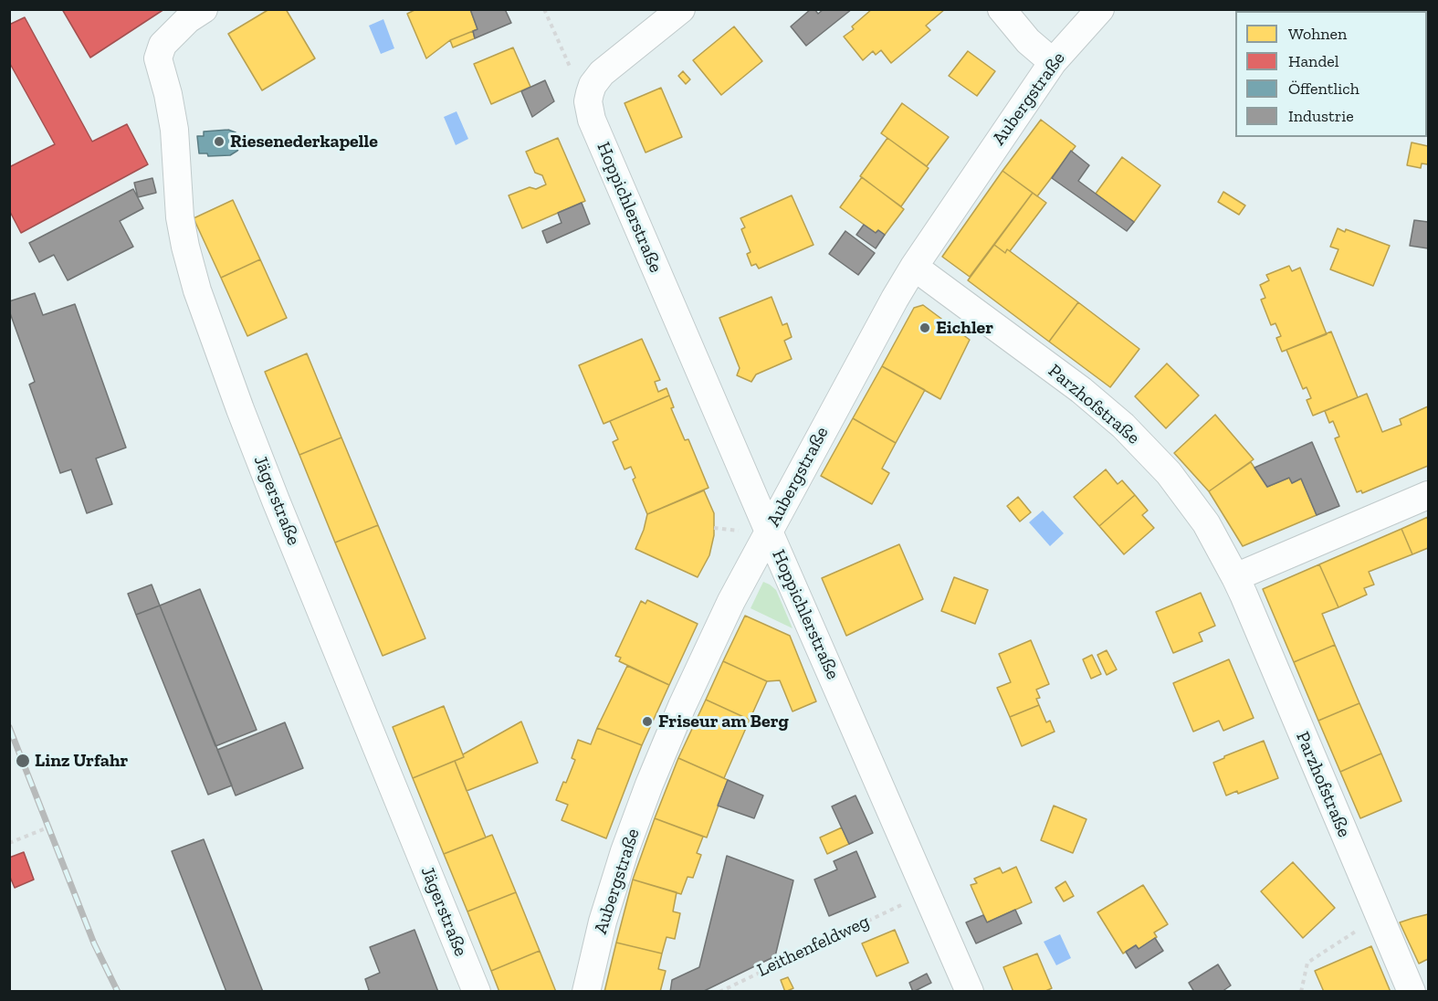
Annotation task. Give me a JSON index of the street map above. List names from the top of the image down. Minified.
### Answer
{"streets":{"street":["Aubergstraße","Hoppichlerstraße","Parzhofstraße","Jägerstraße"],"path":["Leithenfeldweg"]},"crossings":[["Aubergstraße","Hoppichlerstraße"],["Aubergstraße","Parzhofstraße"]],"places":["Riesenederkapelle","Eichler","Friseur am Berg","Linz Urfahr"],"legend":["Wohnen","Handel","Öffentlich","Industrie"]}
